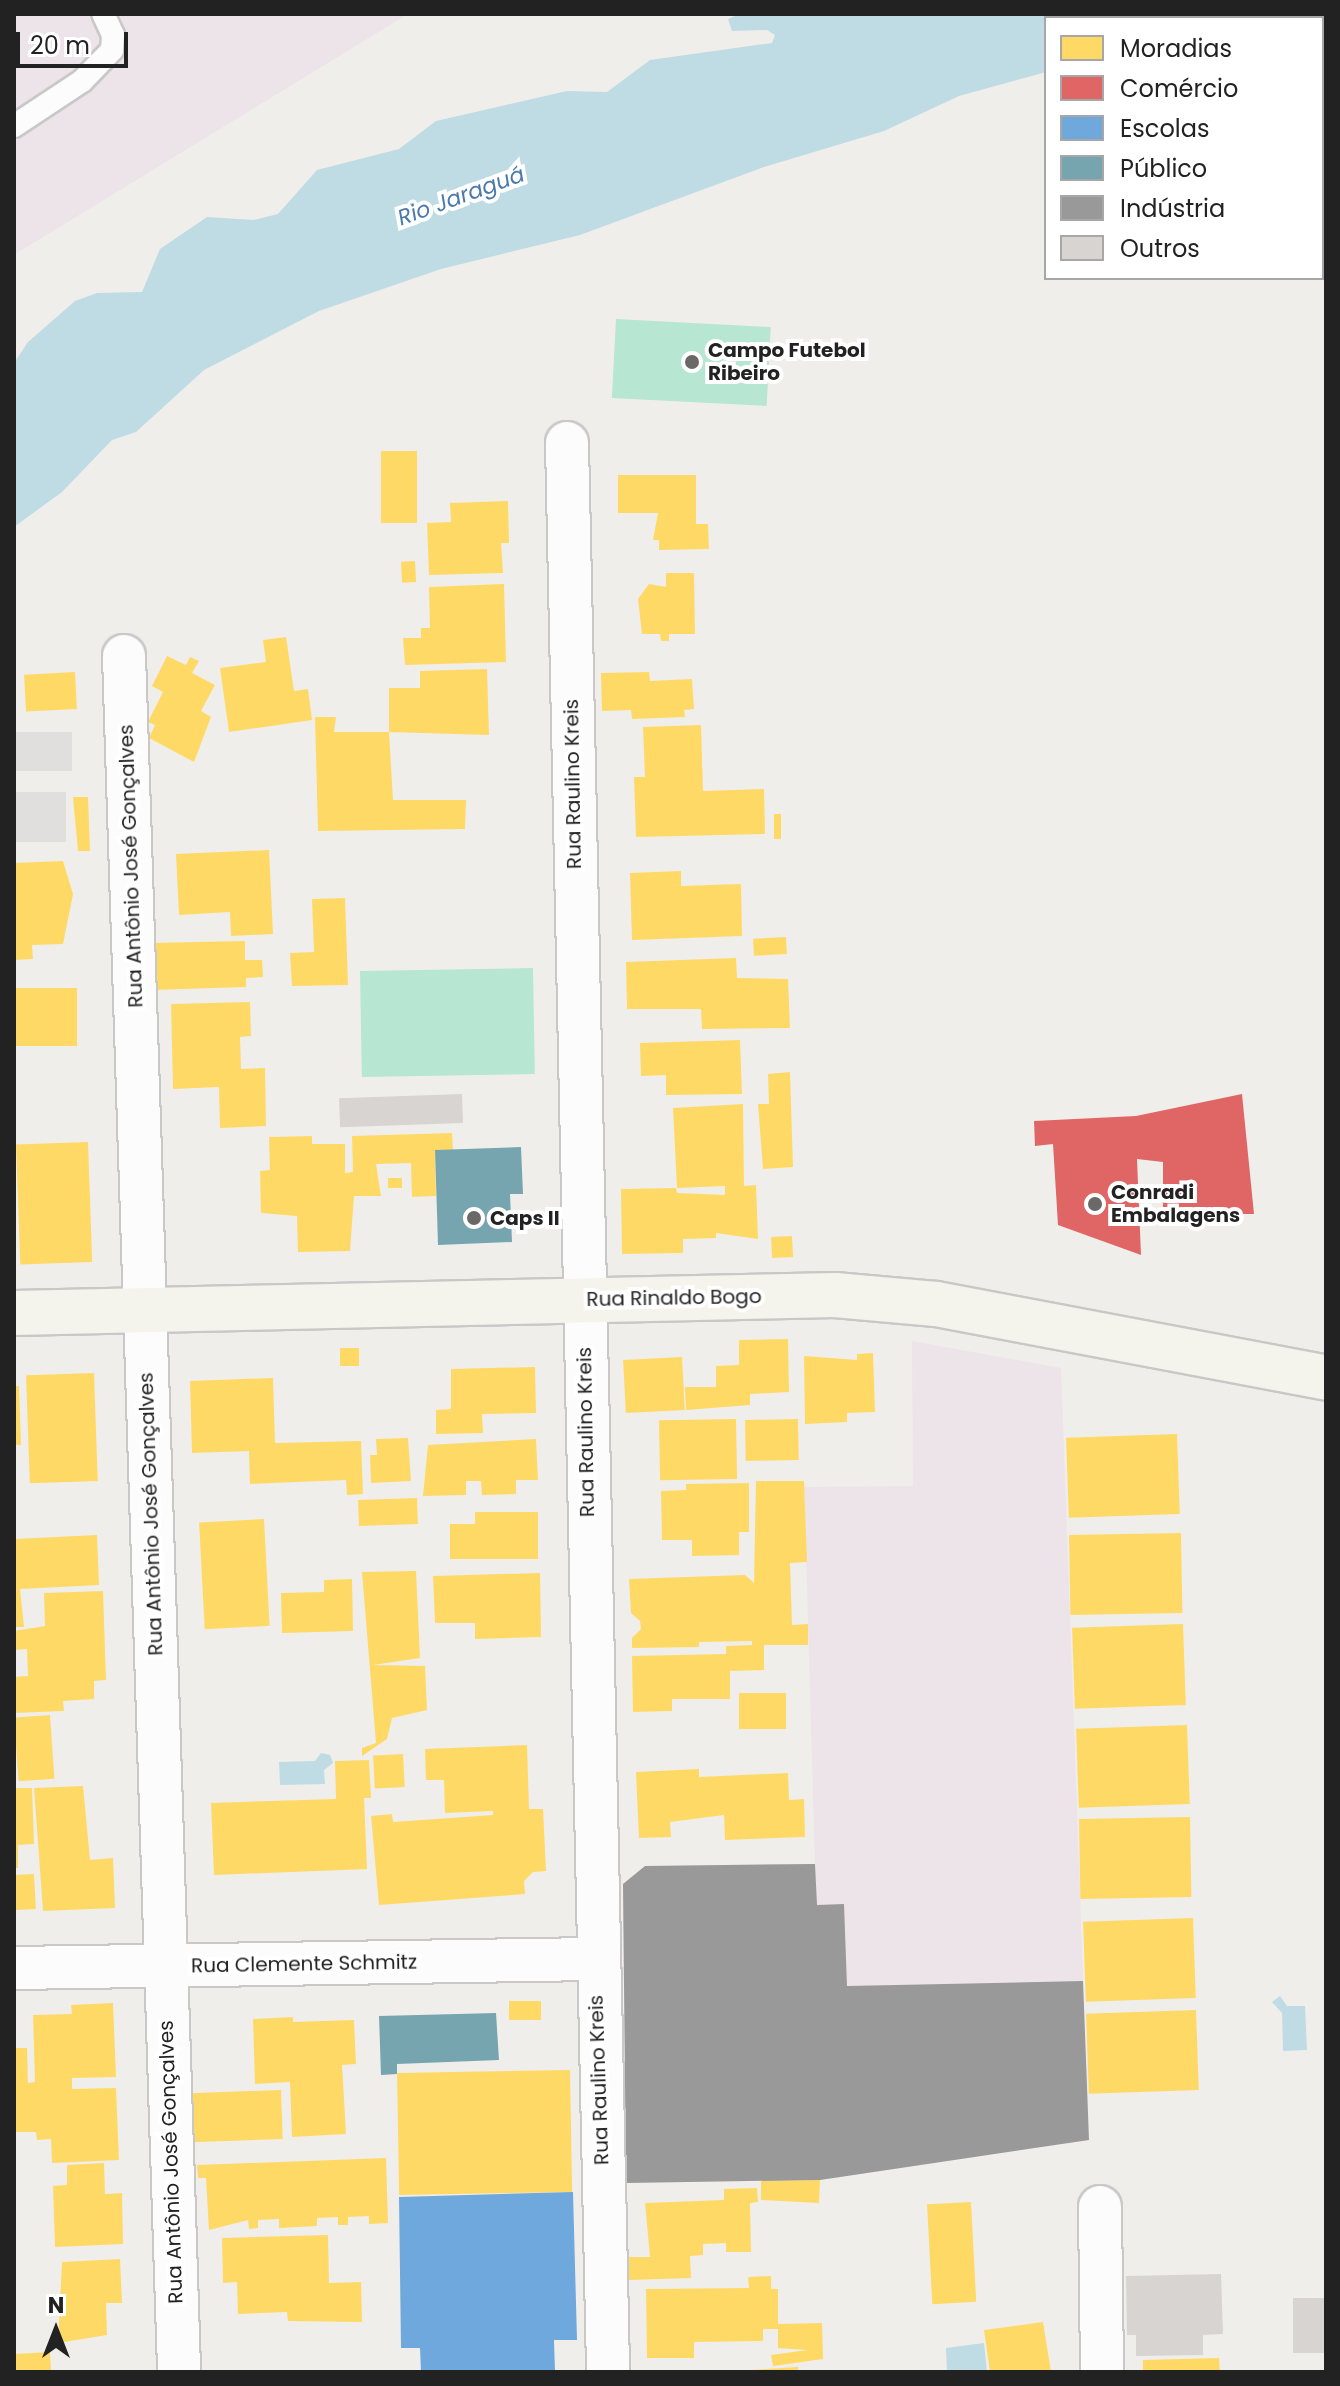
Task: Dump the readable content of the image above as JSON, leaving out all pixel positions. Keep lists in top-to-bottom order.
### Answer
{
  "streets": {
    "main road": ["Rua Rinaldo Bogo"],
    "street": ["Rua Raulino Kreis", "Rua Antônio José Gonçalves", "Rua Clemente Schmitz"]
  },
  "crossings": [
    ["Rua Raulino Kreis", "Rua Rinaldo Bogo"],
    ["Rua Raulino Kreis", "Rua Clemente Schmitz"],
    ["Rua Antônio José Gonçalves", "Rua Rinaldo Bogo"],
    ["Rua Antônio José Gonçalves", "Rua Clemente Schmitz"]
  ],
  "water": ["Rio Jaraguá"],
  "places": ["Campo Futebol Ribeiro", "Conradi Embalagens", "Caps II"],
  "legend": [
    "Moradias",
    "Comércio",
    "Escolas",
    "Público",
    "Indústria",
    "Outros"
  ],
  "scale_bar": "20 m",
  "north": "top"
}
